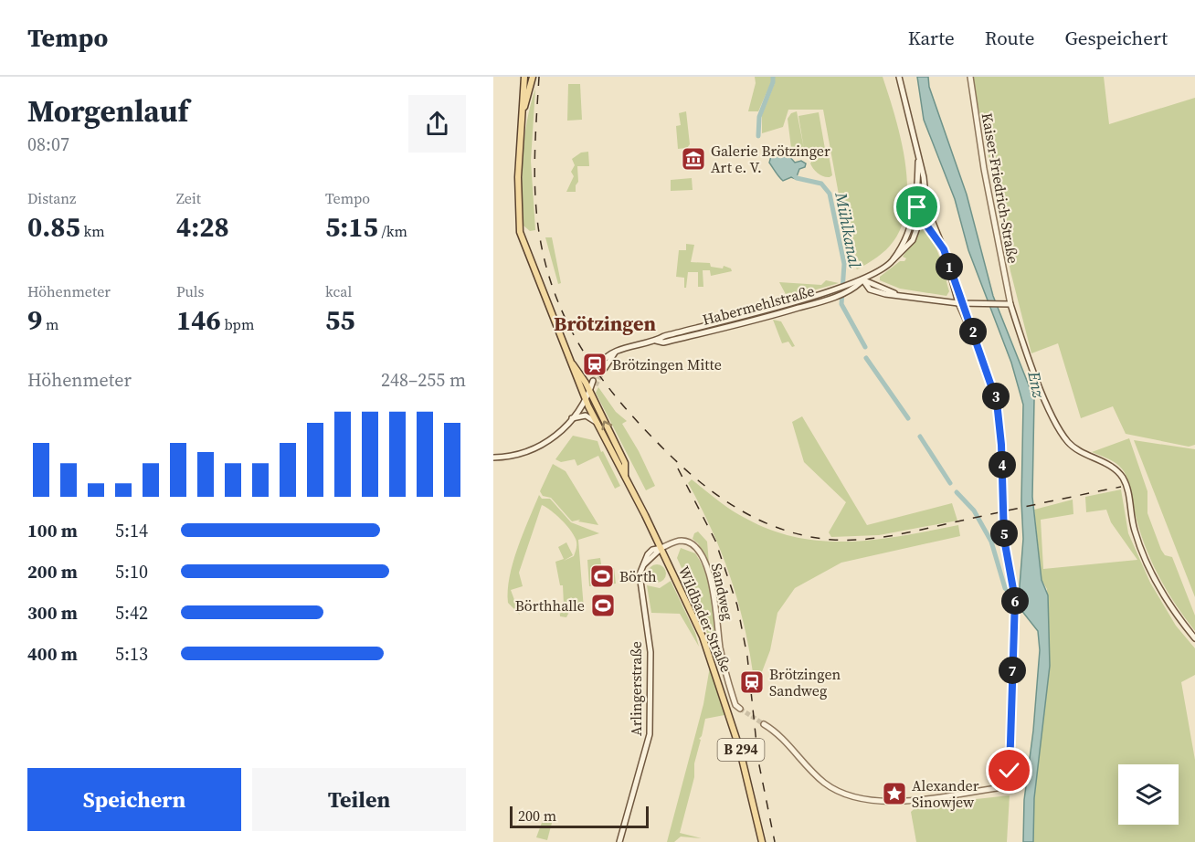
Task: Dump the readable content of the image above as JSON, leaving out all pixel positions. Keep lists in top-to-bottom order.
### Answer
{
  "streets": {
    "main road": [
      "Kaiser-Friedrich-Straße",
      "Habermehlstraße",
      "Sandweg",
      "Wildbader Straße",
      "Arlingerstraße",
      "B 294"
    ]
  },
  "crossings": [
    ["Sandweg", "Wildbader Straße"],
    ["Sandweg", "Arlingerstraße"],
    ["Wildbader Straße", "Arlingerstraße"],
    ["Wildbader Straße", "B 294"]
  ],
  "districts": ["Brötzingen"],
  "water": ["Mühlkanal", "Enz"],
  "places": {
    "museum": ["Galerie Brötzinger Art e. V."],
    "station": ["Brötzingen Mitte", "Brötzingen Sandweg"],
    "sports": ["Börth", "Börthhalle"],
    "place": ["Alexander Sinowjew"]
  },
  "scale_bar": "200 m",
  "page": {
    "header": "Tempo",
    "nav": ["Karte", "Route", "Gespeichert"],
    "heading": ["Morgenlauf", "08:07"],
    "stats": [
      ["Distanz", "0.85 km"],
      ["Zeit", "4:28"],
      ["Tempo", "5:15 /km"],
      ["Höhenmeter", "9 m"],
      ["Puls", "146 bpm"],
      ["kcal", "55"]
    ],
    "pins": [
      "1",
      "2",
      "3",
      "4",
      "5",
      "6",
      "7"
    ],
    "chart": ["Höhenmeter", "248–255 m"],
    "list": [
      {
        "name": "100 m",
        "note": "5:14"
      },
      {
        "name": "200 m",
        "note": "5:10"
      },
      {
        "name": "300 m",
        "note": "5:42"
      },
      {
        "name": "400 m",
        "note": "5:13"
      }
    ],
    "buttons": ["Speichern", "Teilen"],
    "scale": "200 m"
  }
}
